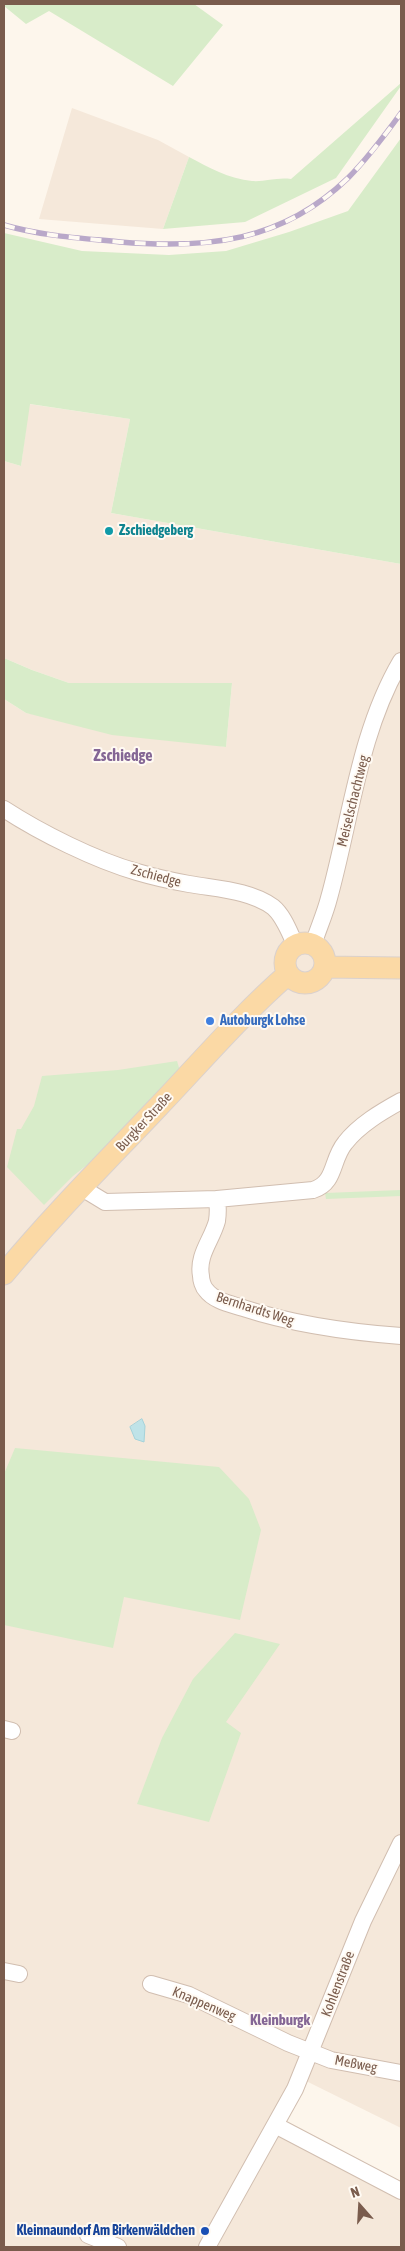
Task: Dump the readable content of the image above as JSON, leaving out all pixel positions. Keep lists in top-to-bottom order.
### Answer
{
  "streets": {
    "main road": ["Burgker Straße"],
    "street": [
      "Meiselschachtweg",
      "Zschiedge",
      "Bernhardts Weg",
      "Kohlenstraße",
      "Knappenweg",
      "Meßweg"
    ]
  },
  "crossings": [
    ["Meiselschachtweg", "Zschiedge"],
    ["Meiselschachtweg", "Burgker Straße"],
    ["Zschiedge", "Burgker Straße"],
    ["Kohlenstraße", "Knappenweg"],
    ["Kohlenstraße", "Meßweg"],
    ["Knappenweg", "Meßweg"]
  ],
  "districts": ["Zschiedge", "Kleinburgk"],
  "places": ["Zschiedgeberg", "Autoburgk Lohse", "Kleinnaundorf Am Birkenwäldchen"],
  "north": "top"
}
